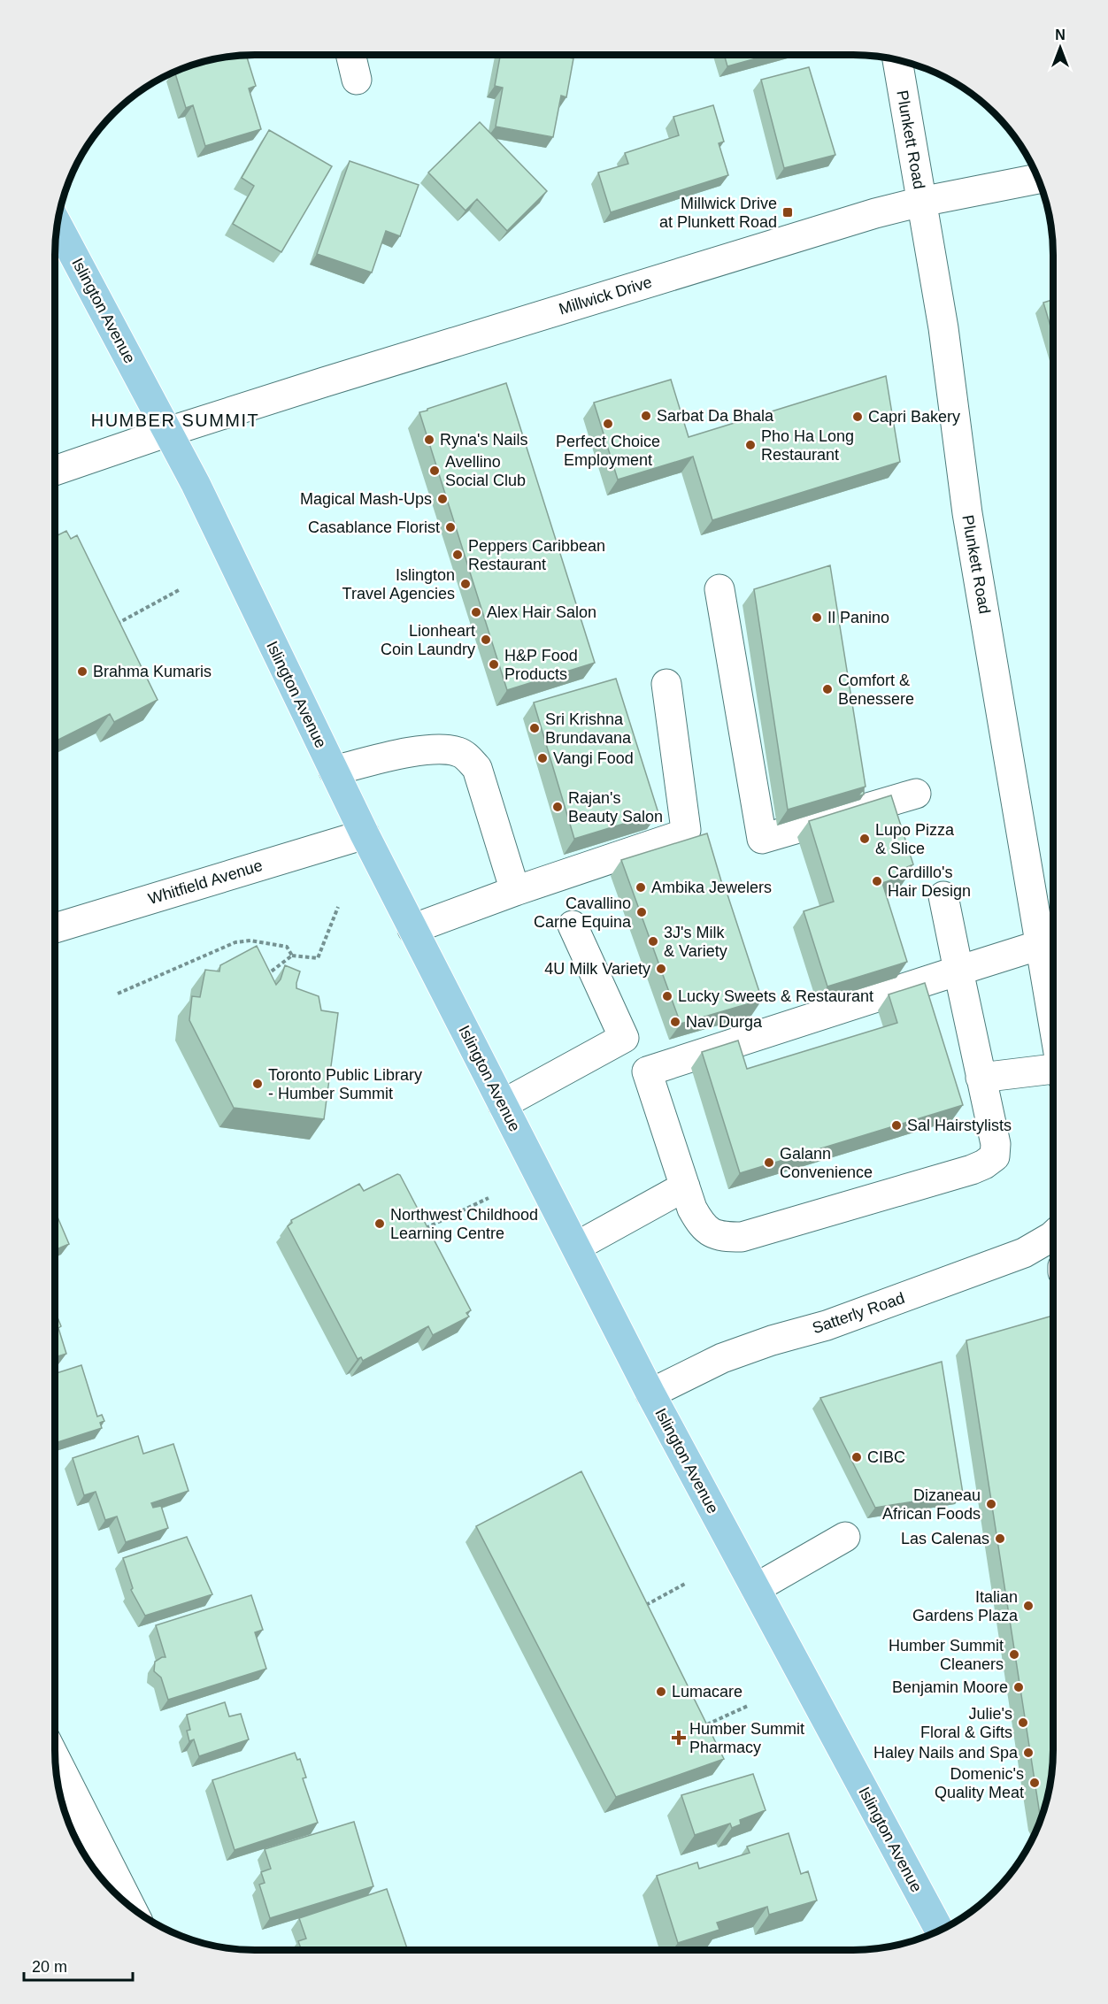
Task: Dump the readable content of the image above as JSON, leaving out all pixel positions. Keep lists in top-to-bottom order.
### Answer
{
  "streets": {
    "main road": ["Islington Avenue"],
    "street": [
      "Plunkett Road",
      "Millwick Drive",
      "Whitfield Avenue",
      "Satterly Road"
    ]
  },
  "crossings": [
    ["Plunkett Road", "Millwick Drive"],
    ["Millwick Drive", "Islington Avenue"],
    ["Islington Avenue", "Whitfield Avenue"],
    ["Islington Avenue", "Satterly Road"]
  ],
  "districts": ["HUMBER SUMMIT"],
  "places": {
    "transit": ["Millwick Drive at Plunkett Road"],
    "other": [
      "Sarbat Da Bhala",
      "Capri Bakery",
      "Perfect Choice Employment",
      "Ryna's Nails",
      "Pho Ha Long Restaurant",
      "Avellino Social Club",
      "Magical Mash-Ups",
      "Casablance Florist",
      "Peppers Caribbean Restaurant",
      "Islington Travel Agencies",
      "Alex Hair Salon",
      "Il Panino",
      "Lionheart Coin Laundry",
      "H&P Food Products",
      "Brahma Kumaris",
      "Comfort & Benessere",
      "Sri Krishna Brundavana",
      "Vangi Food",
      "Rajan's Beauty Salon",
      "Lupo Pizza & Slice",
      "Cardillo's Hair Design",
      "Ambika Jewelers",
      "Cavallino Carne Equina",
      "3J's Milk & Variety",
      "4U Milk Variety",
      "Lucky Sweets & Restaurant",
      "Nav Durga",
      "Toronto Public Library - Humber Summit",
      "Sal Hairstylists",
      "Galann Convenience",
      "Northwest Childhood Learning Centre",
      "CIBC",
      "Dizaneau African Foods",
      "Las Calenas",
      "Italian Gardens Plaza",
      "Humber Summit Cleaners",
      "Benjamin Moore",
      "Lumacare",
      "Julie's Floral & Gifts",
      "Haley Nails and Spa",
      "Domenic's Quality Meat"
    ],
    "health": ["Humber Summit Pharmacy"]
  },
  "scale_bar": "20 m",
  "north": "top"
}
